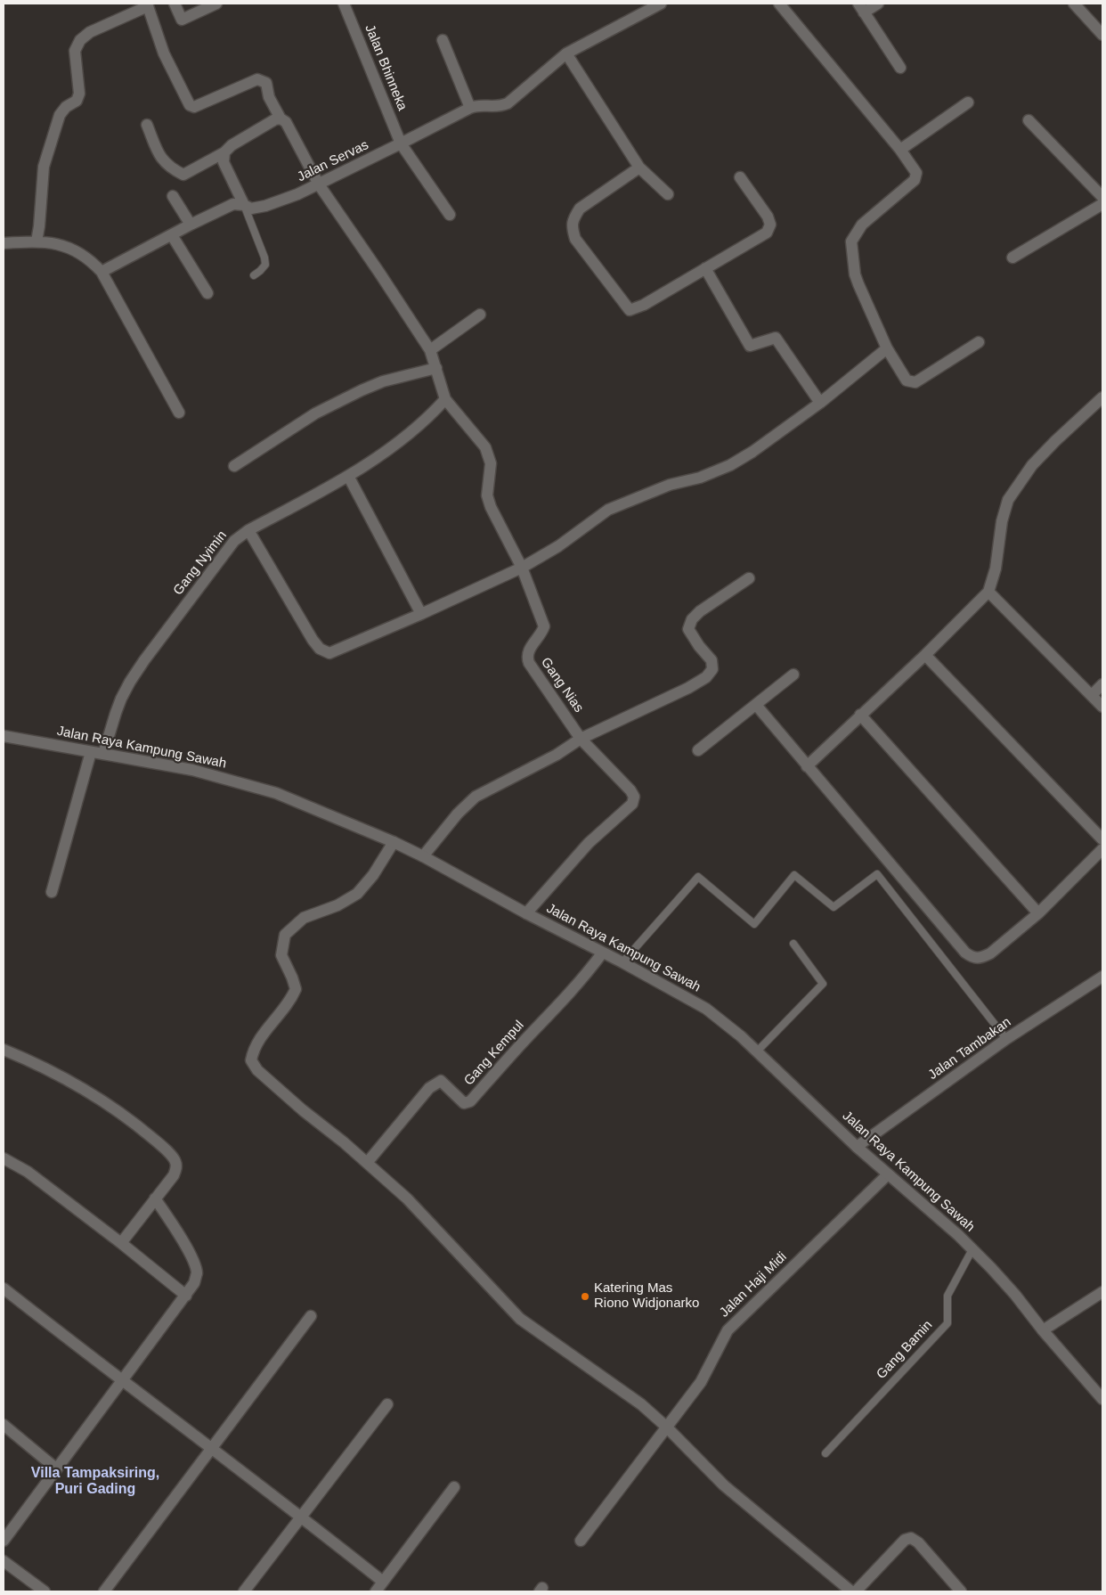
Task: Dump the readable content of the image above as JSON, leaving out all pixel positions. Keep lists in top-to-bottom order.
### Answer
{
  "streets": {
    "street": [
      "Jalan Bhinneka",
      "Jalan Servas",
      "Gang Nyimin",
      "Gang Nias",
      "Jalan Raya Kampung Sawah",
      "Jalan Tambakan",
      "Gang Kempul",
      "Jalan Haji Midi"
    ],
    "lane": ["Gang Bamin"]
  },
  "crossings": [
    ["Jalan Bhinneka", "Jalan Servas"],
    ["Gang Nyimin", "Gang Nias"],
    ["Gang Nyimin", "Jalan Raya Kampung Sawah"],
    ["Jalan Raya Kampung Sawah", "Jalan Tambakan"],
    ["Jalan Raya Kampung Sawah", "Gang Kempul"],
    ["Jalan Raya Kampung Sawah", "Jalan Haji Midi"],
    ["Jalan Raya Kampung Sawah", "Gang Bamin"]
  ],
  "districts": ["Villa Tampaksiring, Puri Gading"],
  "places": ["Katering Mas Riono Widjonarko"]
}
